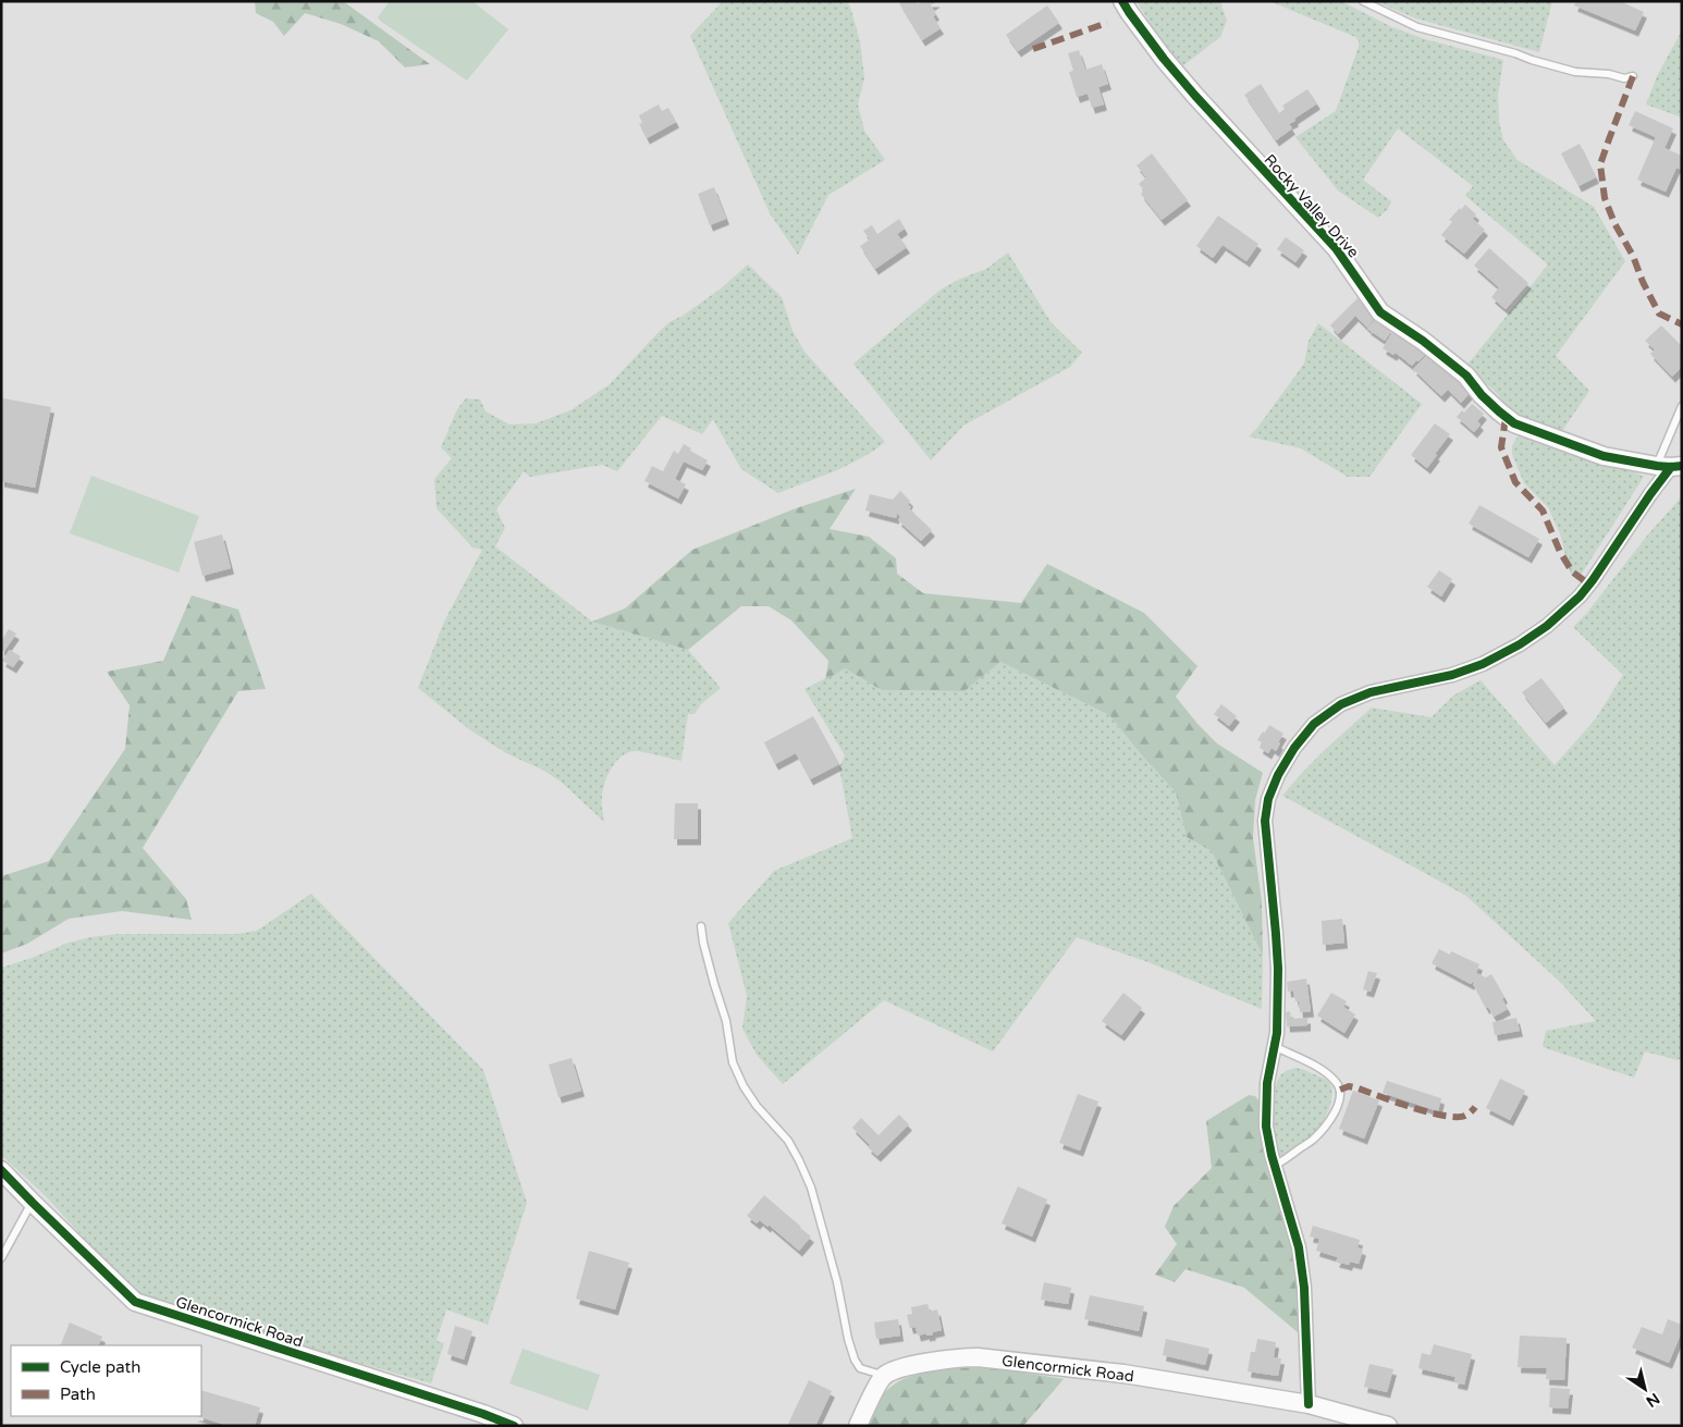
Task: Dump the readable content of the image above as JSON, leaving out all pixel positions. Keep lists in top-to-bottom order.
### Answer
{
  "streets": {
    "street": ["Rocky Valley Drive", "Glencormick Road"]
  },
  "legend": ["Cycle path", "Path"],
  "north": "bottom right"
}
